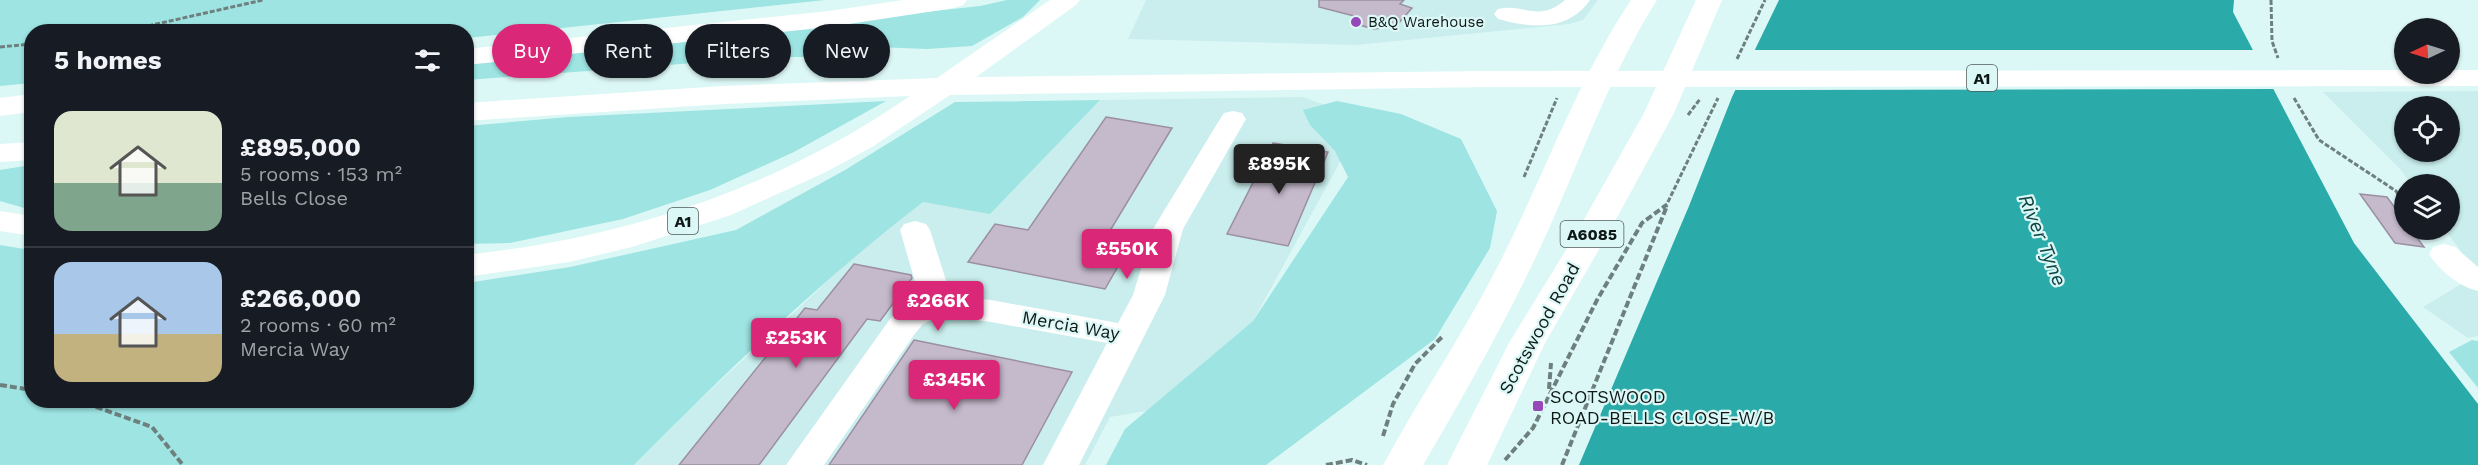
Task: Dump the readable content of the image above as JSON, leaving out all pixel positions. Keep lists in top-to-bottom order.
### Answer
{
  "streets": {
    "main road": ["A1", "A6085", "Scotswood Road"],
    "street": ["Mercia Way"]
  },
  "water": ["River Tyne"],
  "places": {
    "other": ["B&Q Warehouse"],
    "transit": ["SCOTSWOOD ROAD-BELLS CLOSE-W/B"]
  },
  "north": "left",
  "page": {
    "chip": [
      "Buy",
      "Rent",
      "Filters",
      "New"
    ],
    "heading": "5 homes",
    "list": [
      {
        "name": "£895,000",
        "note": "5 rooms · 153 m² · Bells Close"
      },
      {
        "name": "£266,000",
        "note": "2 rooms · 60 m² · Mercia Way"
      }
    ],
    "price": [
      "£895K",
      "£550K",
      "£266K",
      "£253K",
      "£345K"
    ]
  }
}
